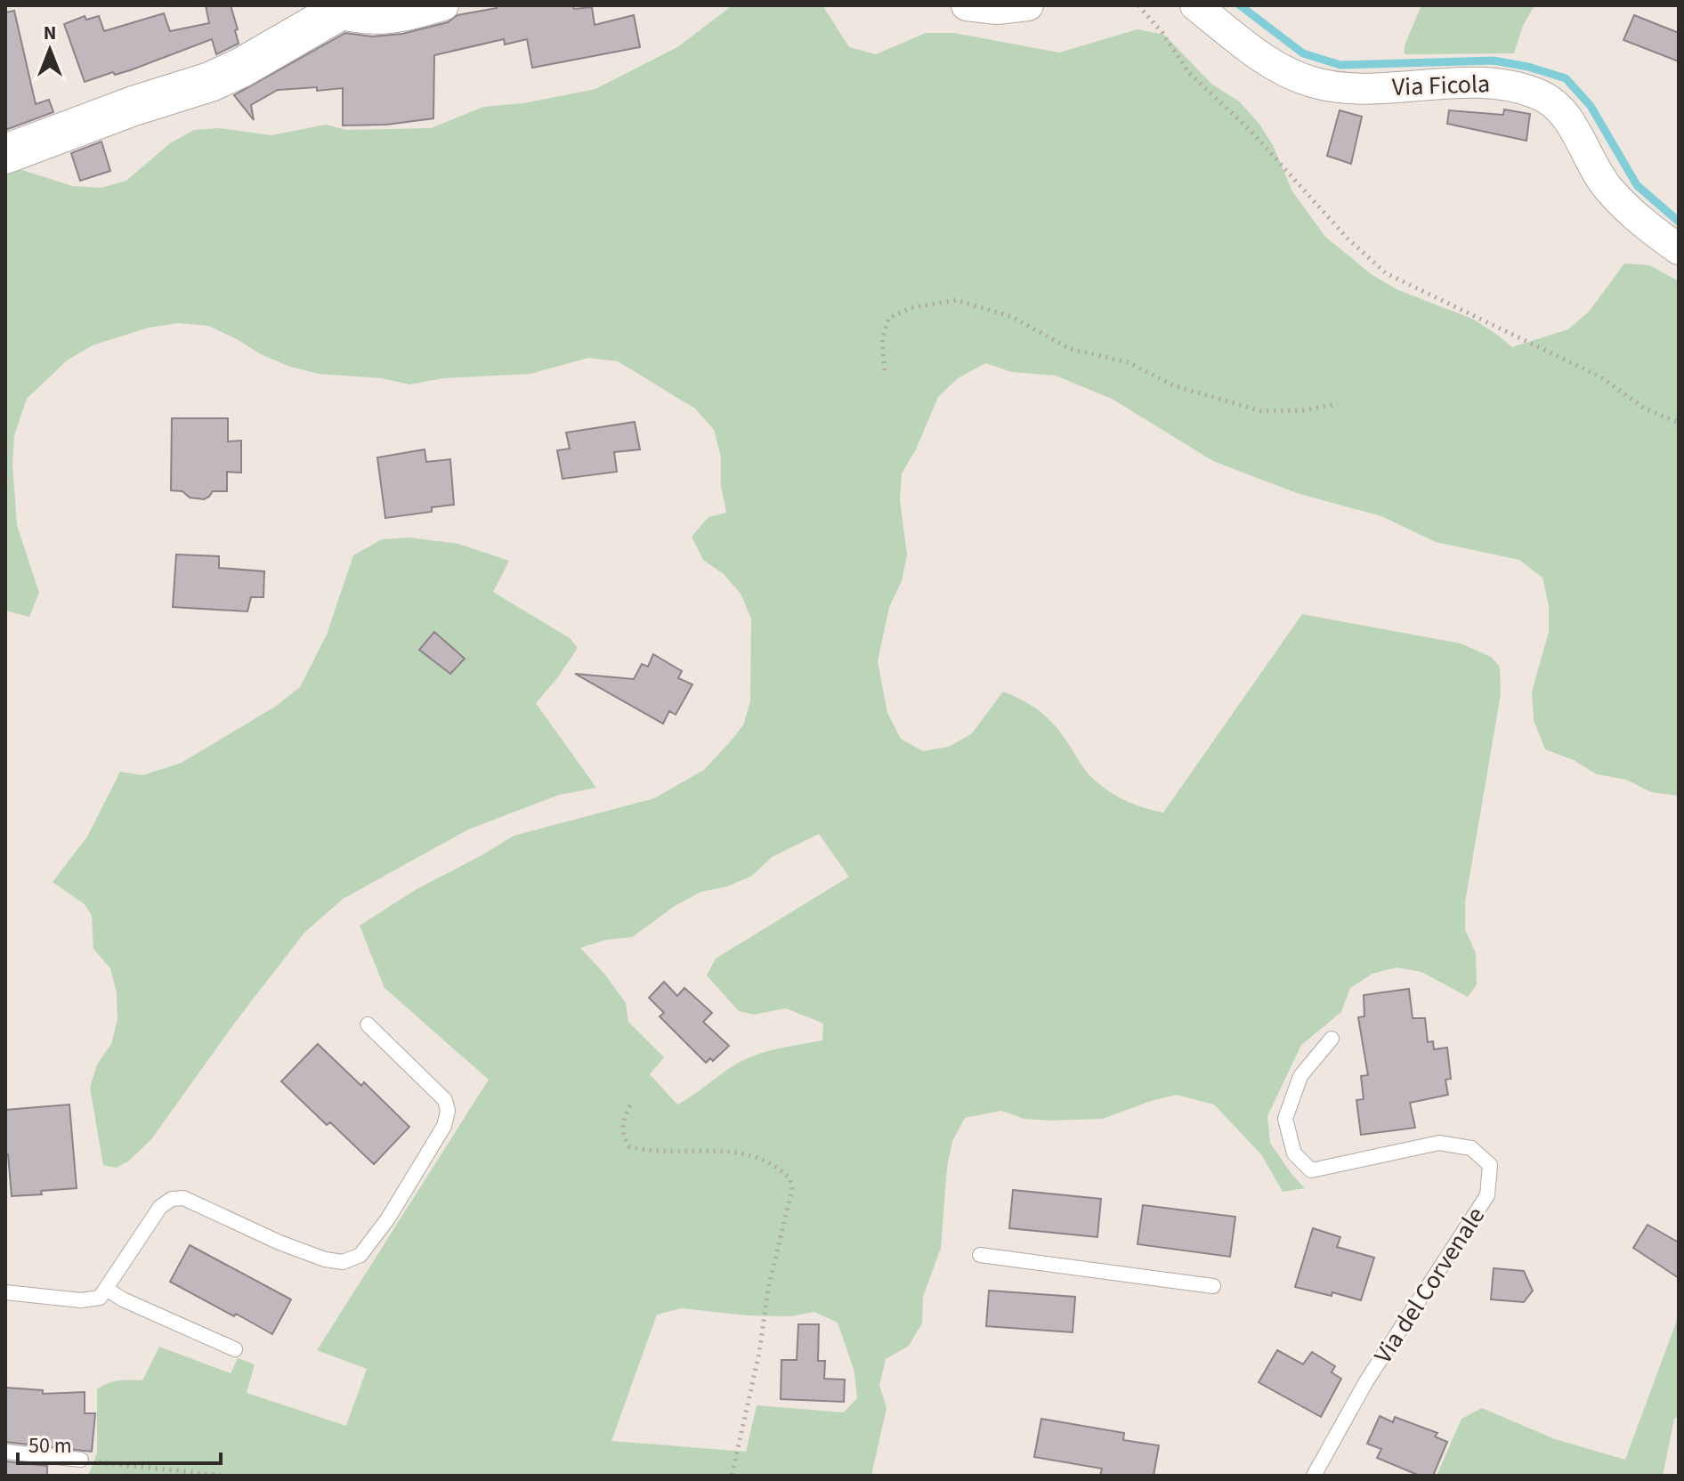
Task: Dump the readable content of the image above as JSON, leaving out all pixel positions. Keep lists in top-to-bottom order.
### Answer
{
  "streets": {
    "street": ["Via Ficola"],
    "lane": ["Via del Corvenale"]
  },
  "scale_bar": "50 m",
  "north": "top"
}
